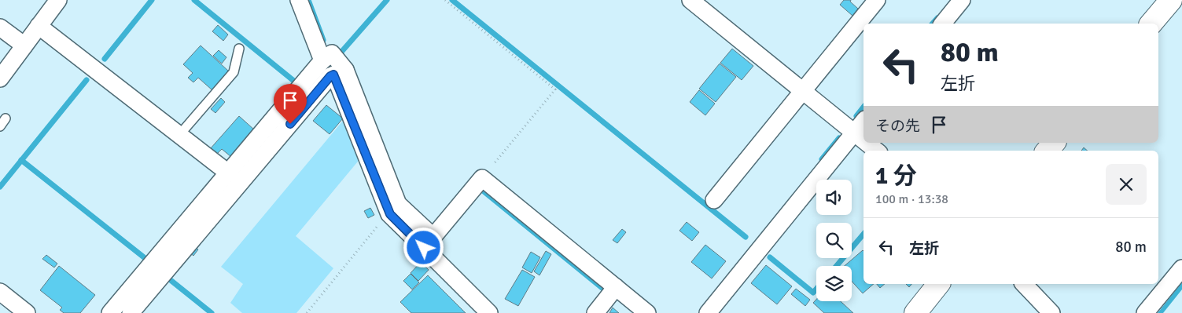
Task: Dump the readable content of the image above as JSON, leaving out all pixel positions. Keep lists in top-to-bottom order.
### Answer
{
  "page": {
    "turn": ["80 m", "左折"],
    "then": "その先",
    "heading": ["1 分", "100 m · 13:38"],
    "list": [
      {
        "name": "左折",
        "value": "80 m"
      }
    ]
  }
}
